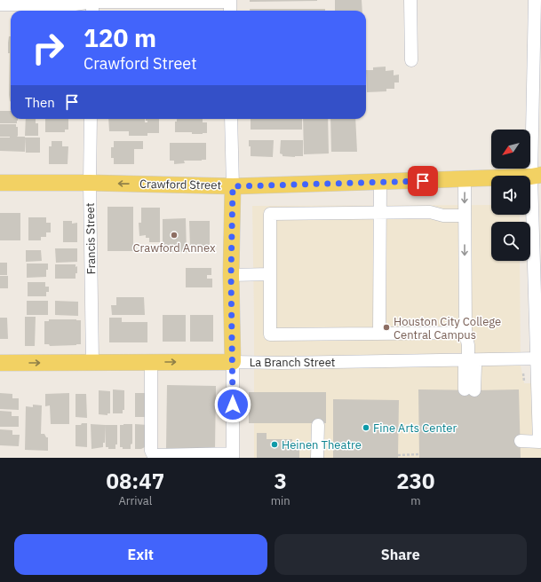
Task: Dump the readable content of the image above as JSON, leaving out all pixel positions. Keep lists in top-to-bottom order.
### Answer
{
  "streets": {
    "main road": ["Crawford Street", "La Branch Street"],
    "street": ["Francis Street"]
  },
  "crossings": [
    ["Crawford Street", "Francis Street"],
    ["Francis Street", "La Branch Street"]
  ],
  "places": [
    "Crawford Annex",
    "Houston City College Central Campus",
    "Fine Arts Center",
    "Heinen Theatre"
  ],
  "north": "bottom left",
  "page": {
    "turn": ["120 m", "Crawford Street"],
    "then": "Then",
    "eta": [
      "08:47",
      "Arrival",
      "3",
      "min",
      "230",
      "m"
    ],
    "buttons": ["Exit", "Share"]
  }
}
